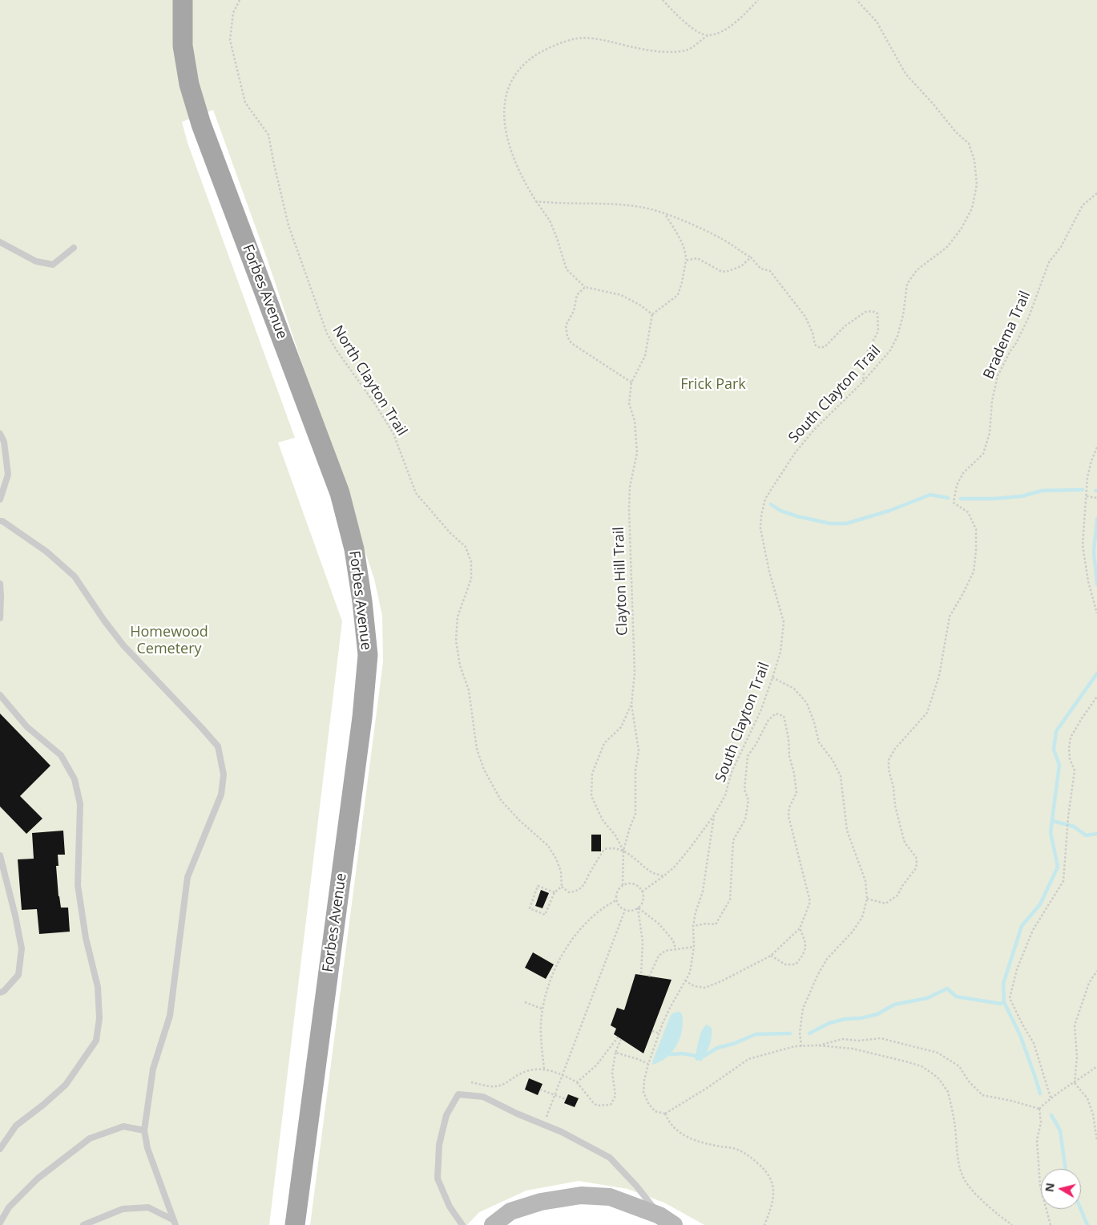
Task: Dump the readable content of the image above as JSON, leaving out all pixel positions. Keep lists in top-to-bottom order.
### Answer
{
  "streets": {
    "main road": ["Forbes Avenue"],
    "path": [
      "Bradema Trail",
      "North Clayton Trail",
      "South Clayton Trail",
      "Clayton Hill Trail"
    ]
  },
  "crossings": [
    ["South Clayton Trail", "Clayton Hill Trail"]
  ],
  "parks": ["Frick Park", "Homewood Cemetery"],
  "north": "left"
}
